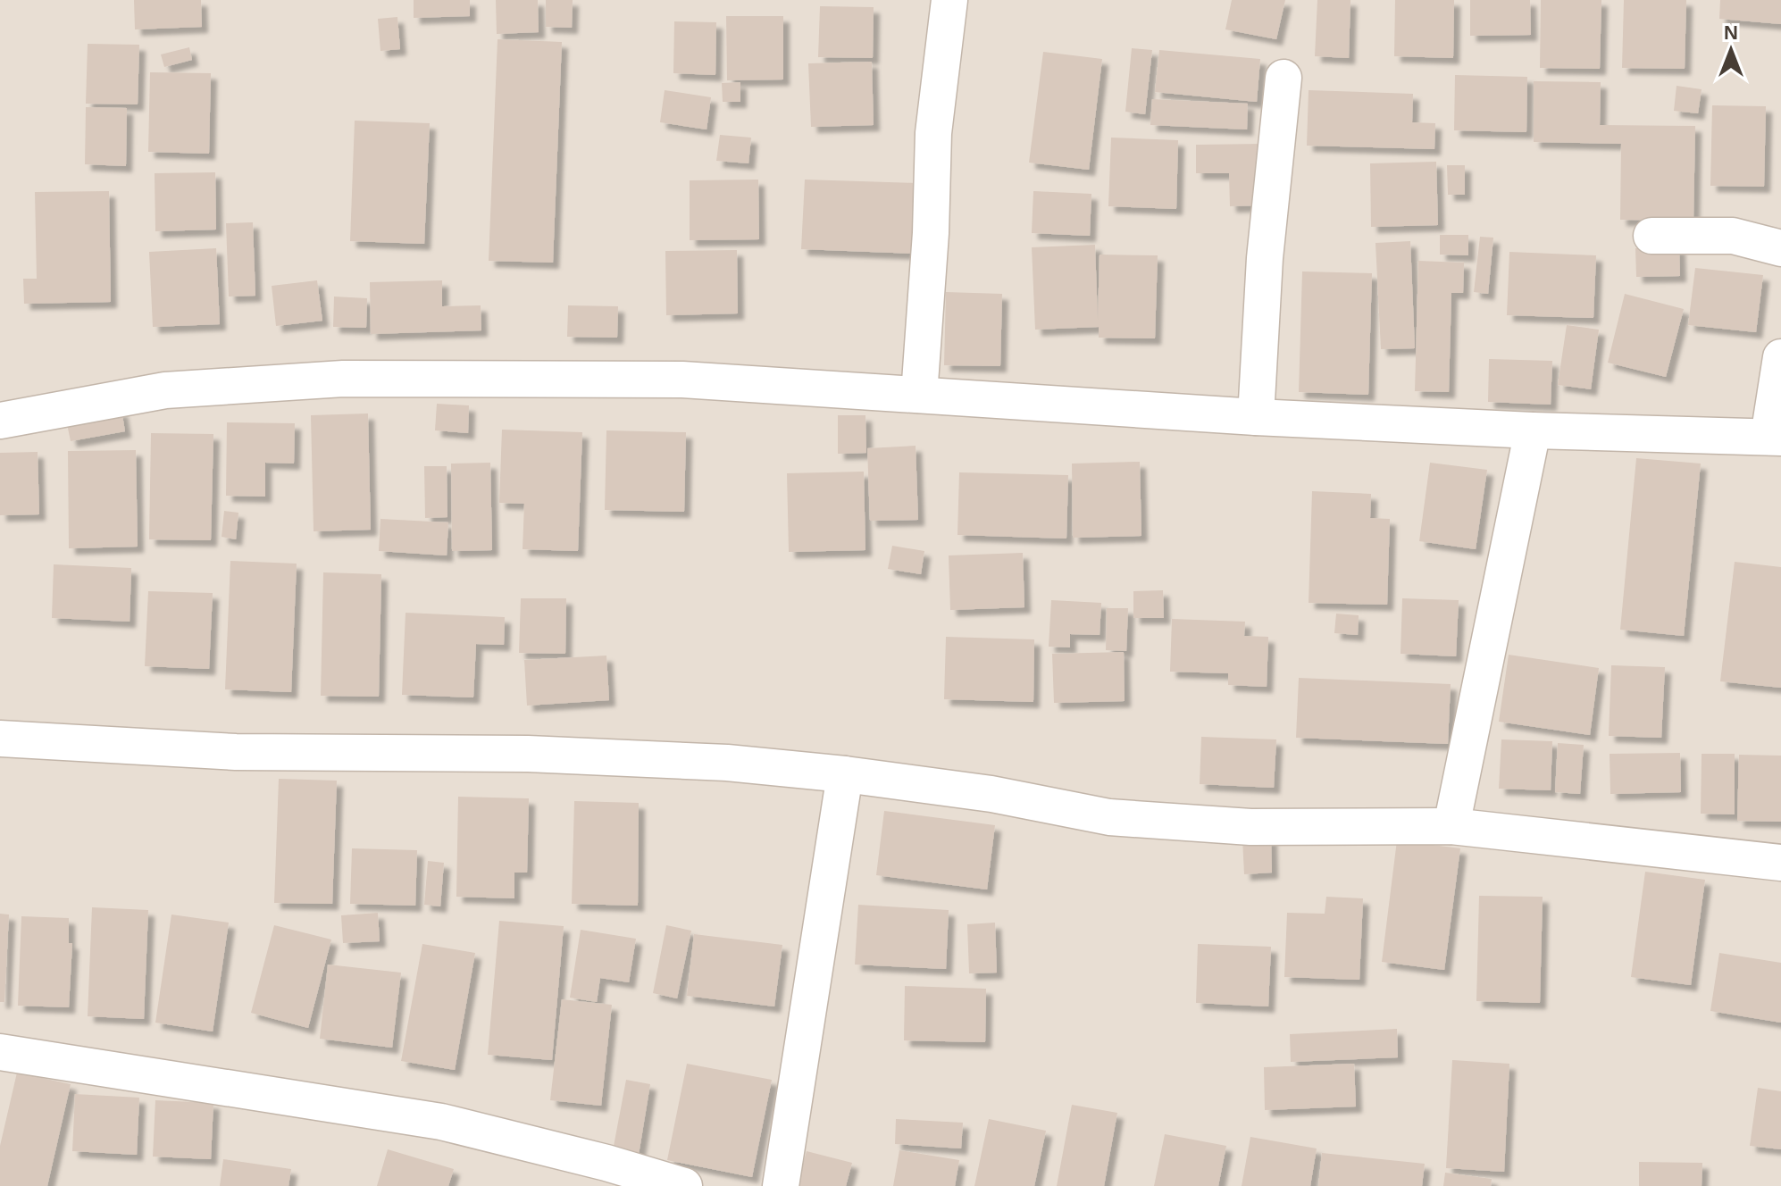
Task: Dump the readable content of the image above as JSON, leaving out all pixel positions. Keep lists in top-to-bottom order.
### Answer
{
  "north": "top"
}
